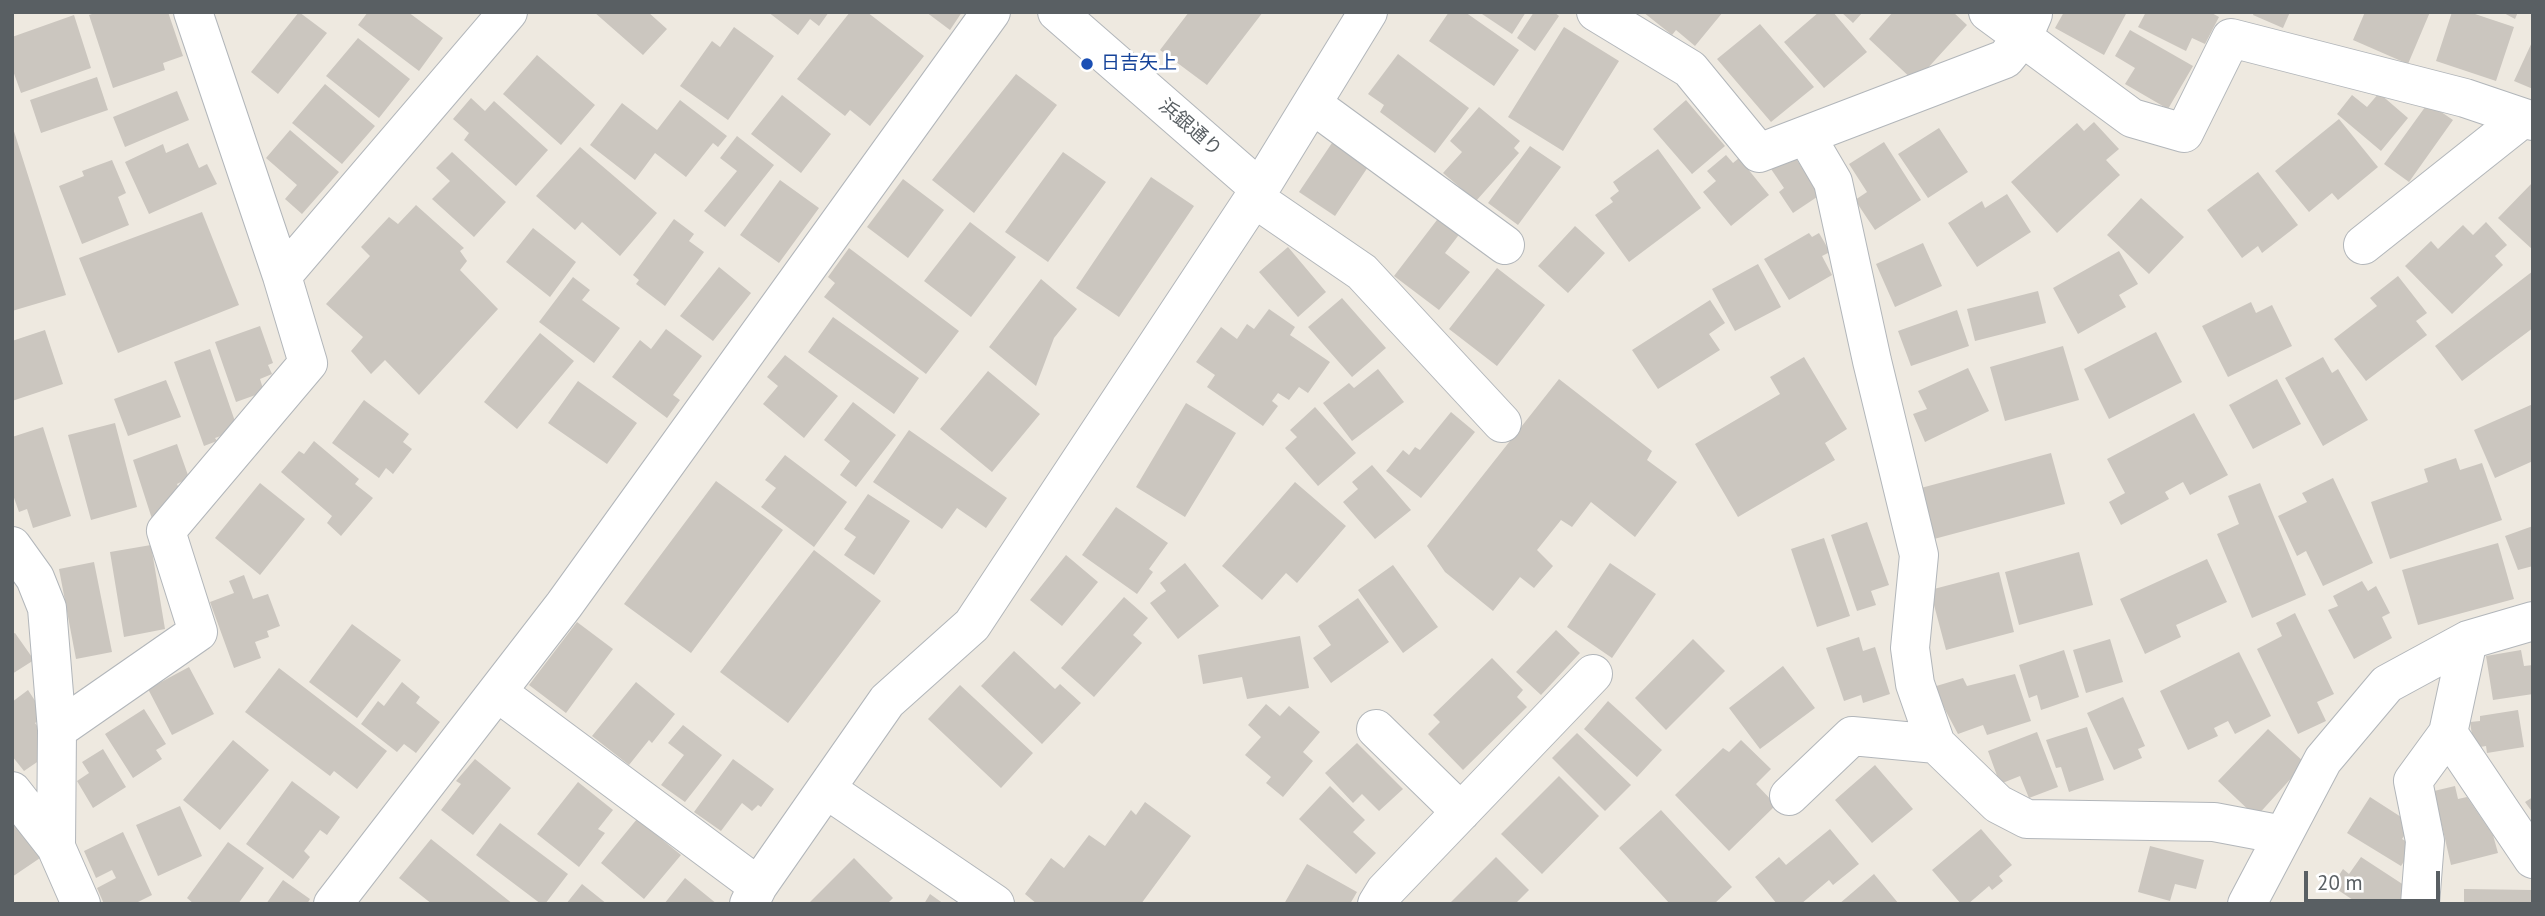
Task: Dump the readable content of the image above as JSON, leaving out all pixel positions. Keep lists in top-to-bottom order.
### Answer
{
  "streets": {
    "street": ["浜銀通り"]
  },
  "places": ["日吉矢上"],
  "scale_bar": "20 m"
}
